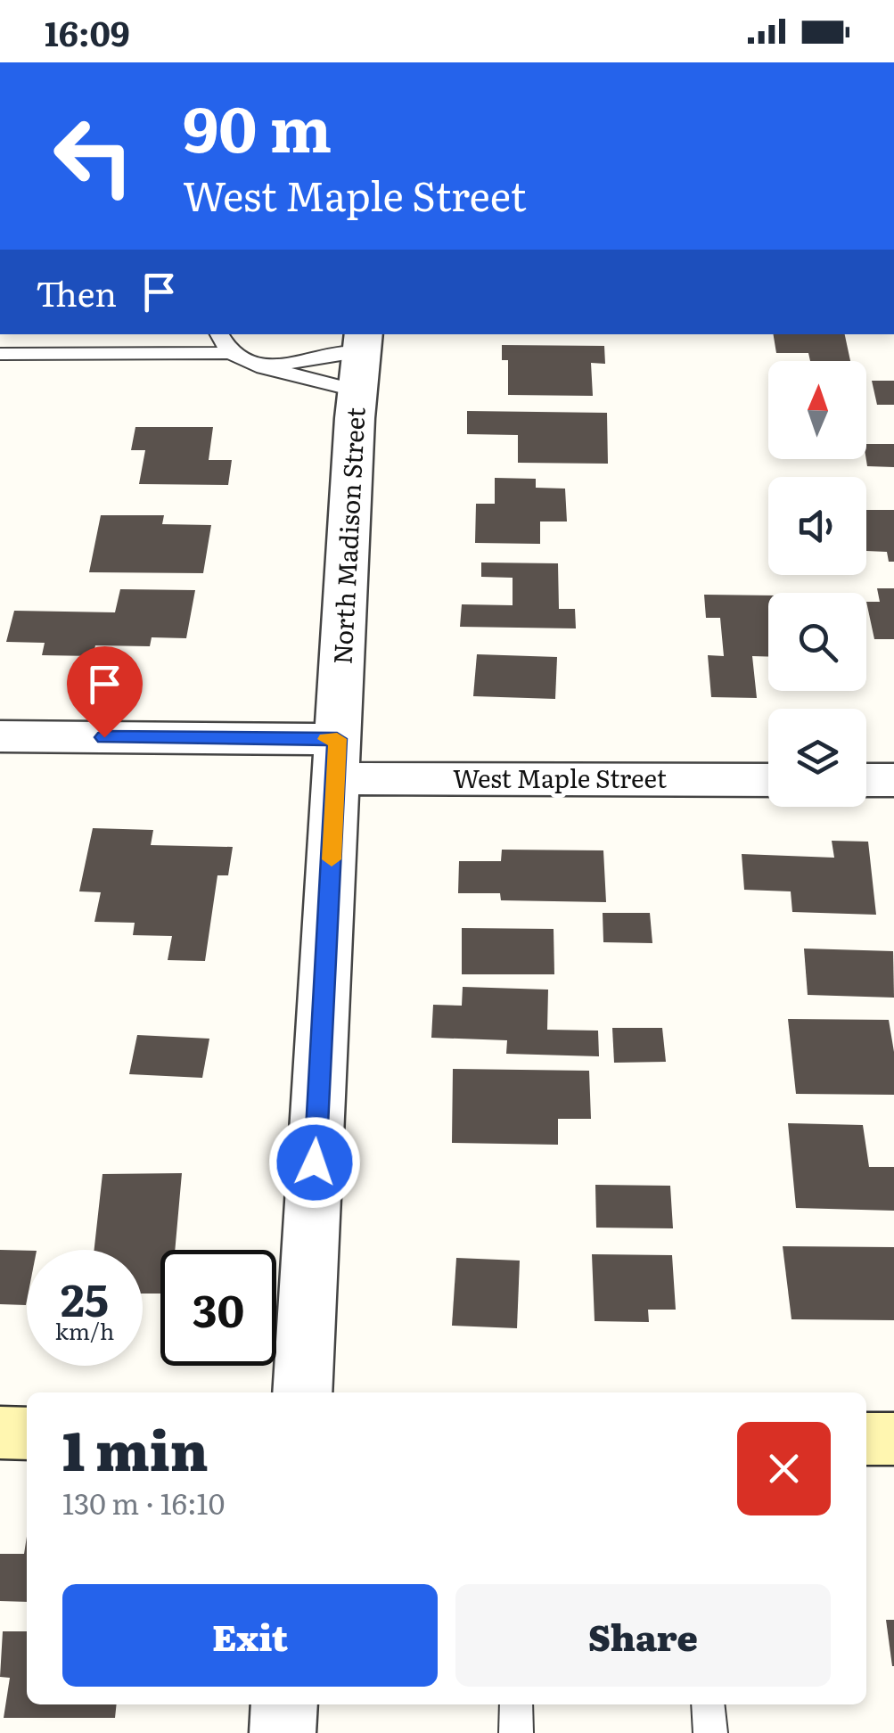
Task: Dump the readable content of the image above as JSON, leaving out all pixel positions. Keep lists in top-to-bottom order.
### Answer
{
  "streets": {
    "street": ["North Madison Street", "West Maple Street"]
  },
  "crossings": [
    ["North Madison Street", "West Maple Street"]
  ],
  "north": "top",
  "page": {
    "status": "16:09",
    "turn": ["90 m", "West Maple Street"],
    "then": "Then",
    "speed": "25 km/h",
    "limit": "30",
    "heading": ["1 min", "130 m · 16:10"],
    "buttons": ["Exit", "Share"]
  }
}
